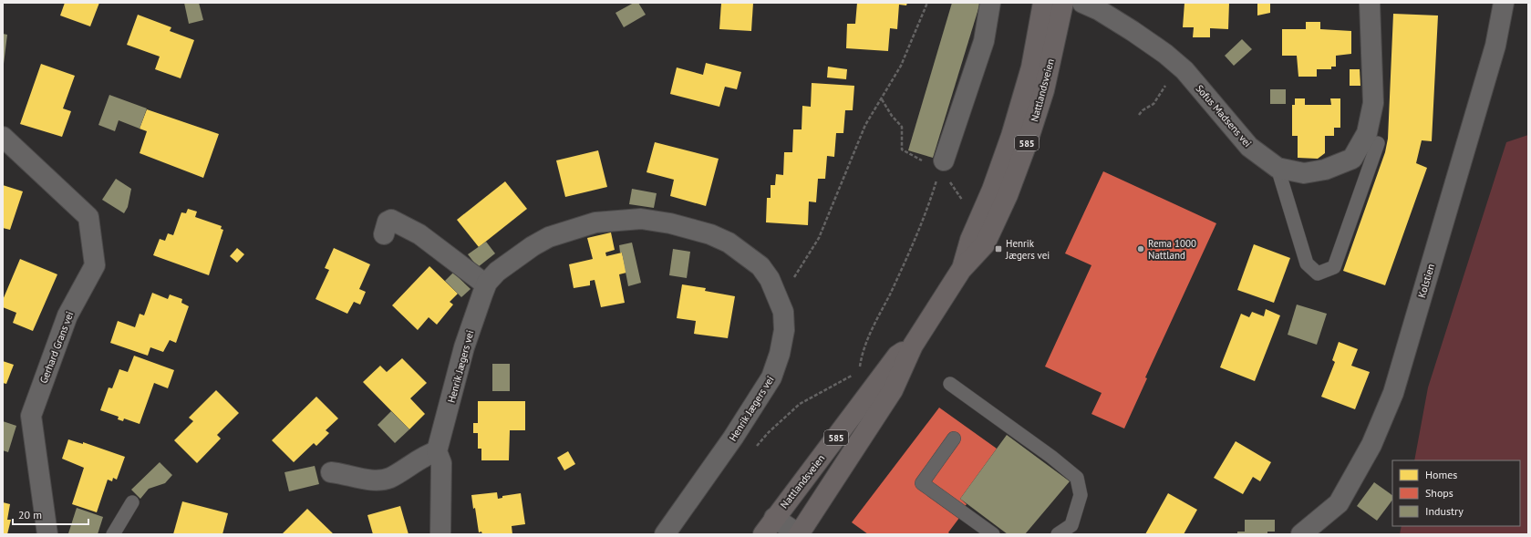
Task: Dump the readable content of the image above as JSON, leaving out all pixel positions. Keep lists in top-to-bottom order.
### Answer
{
  "streets": {
    "main road": ["Nattlandsveien", "585"],
    "street": [
      "Sofus Madsens vei",
      "Kolstien",
      "Gerhard Grans vei",
      "Henrik Jægers vei"
    ]
  },
  "places": {
    "transit": ["Henrik Jægers vei"],
    "other": ["Rema 1000 Nattland"]
  },
  "legend": ["Homes", "Shops", "Industry"],
  "scale_bar": "20 m"
}
